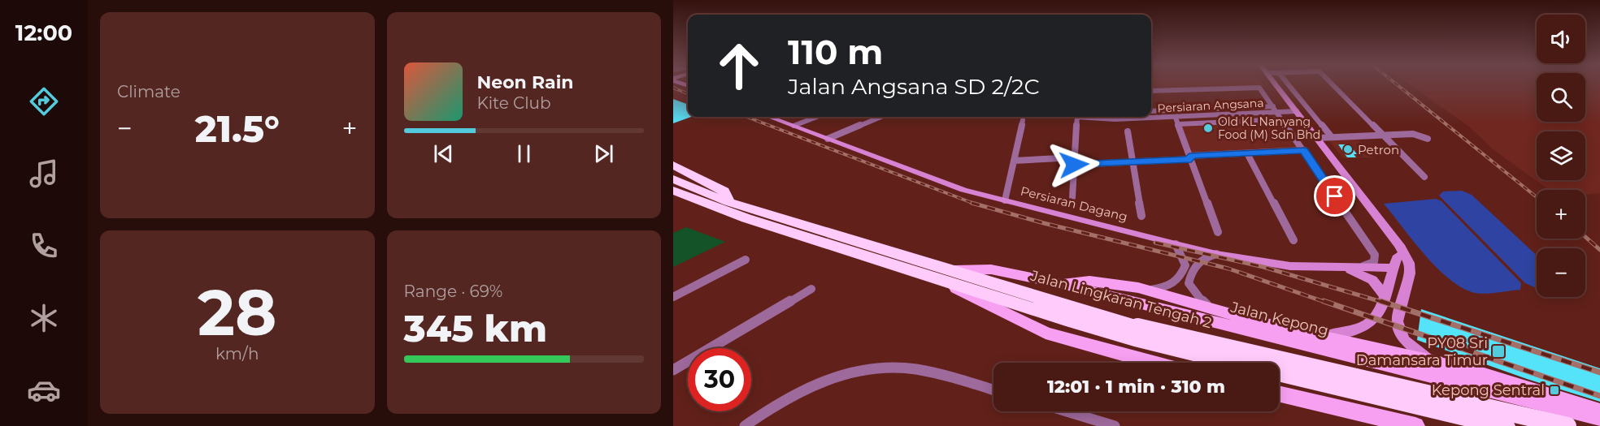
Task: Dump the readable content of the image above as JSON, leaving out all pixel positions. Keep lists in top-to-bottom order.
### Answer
{
  "streets": {
    "highway": ["Jalan Lingkaran Tengah 2"],
    "main road": ["Persiaran Dagang", "Jalan Kepong"],
    "street": ["Persiaran Angsana"]
  },
  "crossings": [
    ["Jalan Lingkaran Tengah 2", "Jalan Kepong"]
  ],
  "places": {
    "other": ["Old KL Nanyang Food (M) Sdn Bhd", "Petron"],
    "transit": ["PY08 Sri Damansara Timur", "Kepong Sentral"]
  },
  "page": {
    "tabs": "12:00",
    "tile": [
      "Climate",
      ["28", "km/h"],
      ["Range · 69%", "345 km"]
    ],
    "map_buttons": ["+", "−"],
    "turn": ["110 m", "Jalan Angsana SD 2/2C"],
    "song": ["Neon Rain", "Kite Club"],
    "heat": ["−", "21.5°", "+"],
    "limit": "30",
    "trip": "12:01 · 1 min · 310 m"
  }
}
